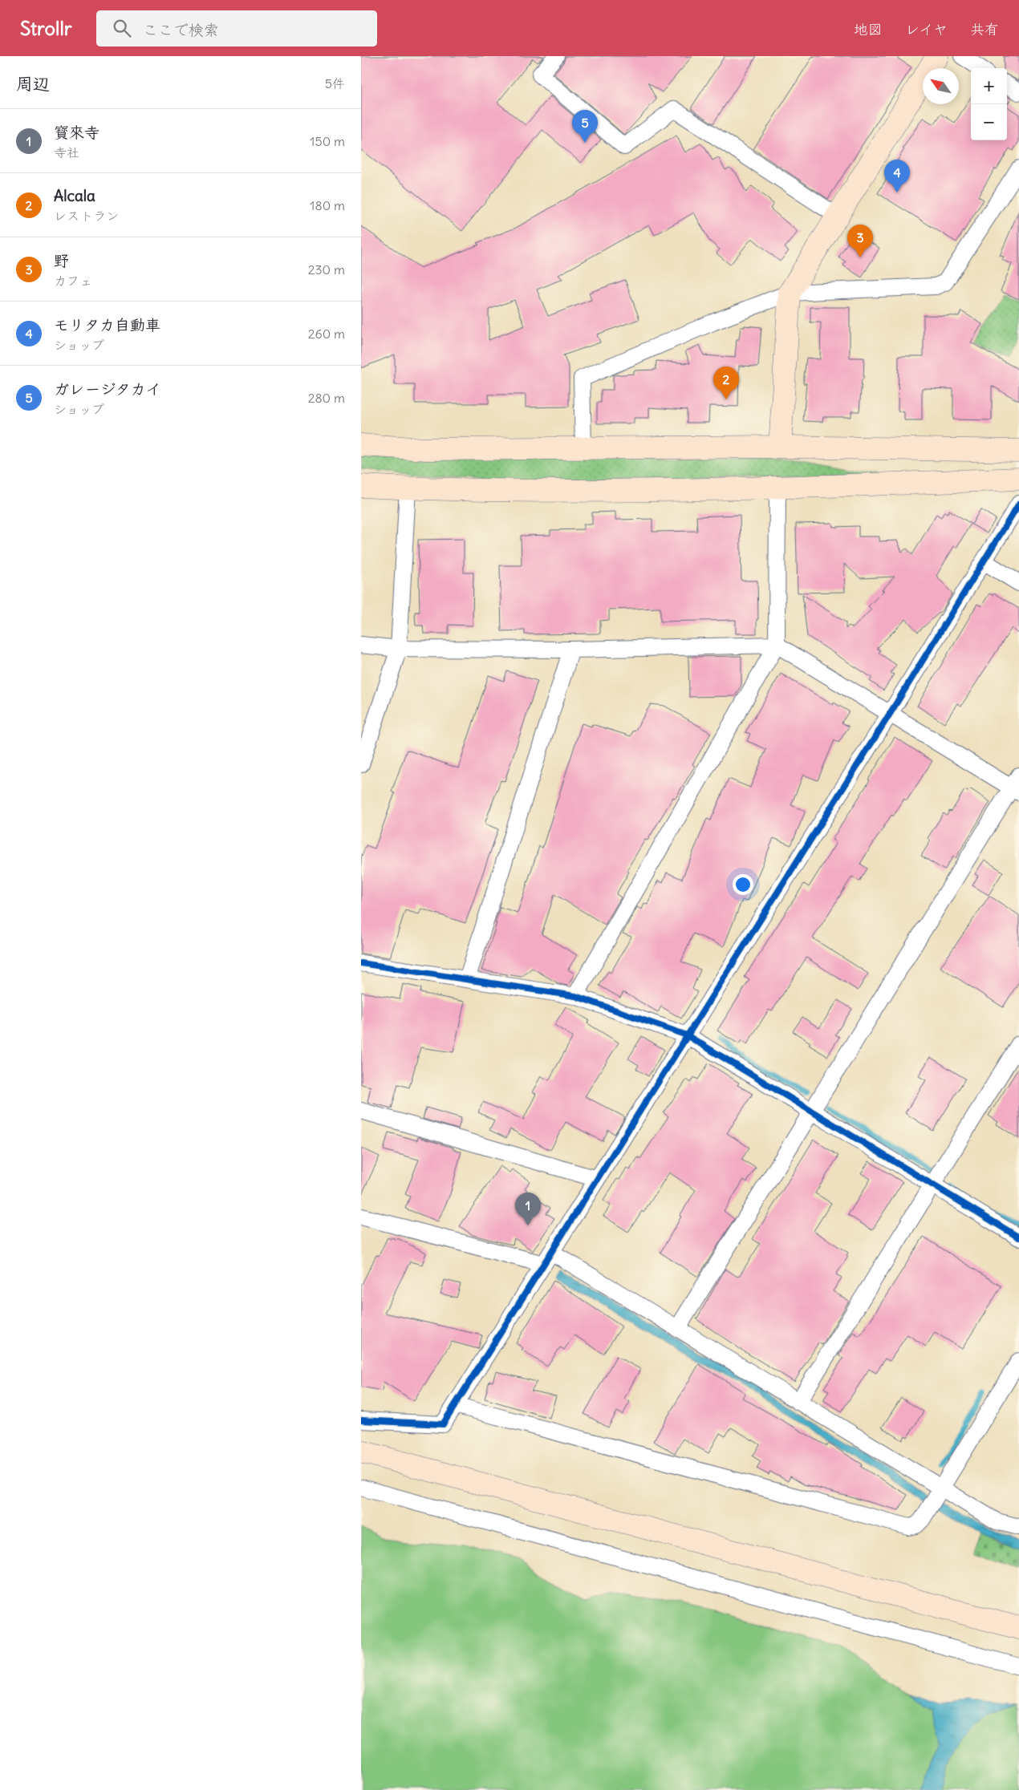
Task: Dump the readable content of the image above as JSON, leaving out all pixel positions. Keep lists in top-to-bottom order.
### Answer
{
  "north": "top left",
  "page": {
    "header": "Strollr",
    "search": "ここで検索",
    "nav": ["地図", "レイヤ", "共有"],
    "heading": ["周辺", "5件"],
    "map_buttons": ["+", "−"],
    "list": [
      {
        "mark": "1",
        "name": "寳來寺",
        "note": "寺社",
        "value": "150 m"
      },
      {
        "mark": "2",
        "name": "Alcala",
        "note": "レストラン",
        "value": "180 m"
      },
      {
        "mark": "3",
        "name": "野",
        "note": "カフェ",
        "value": "230 m"
      },
      {
        "mark": "4",
        "name": "モリタカ自動車",
        "note": "ショップ",
        "value": "260 m"
      },
      {
        "mark": "5",
        "name": "ガレージタカイ",
        "note": "ショップ",
        "value": "280 m"
      }
    ],
    "pins": [
      "5",
      "4",
      "3",
      "2",
      "1"
    ]
  }
}
